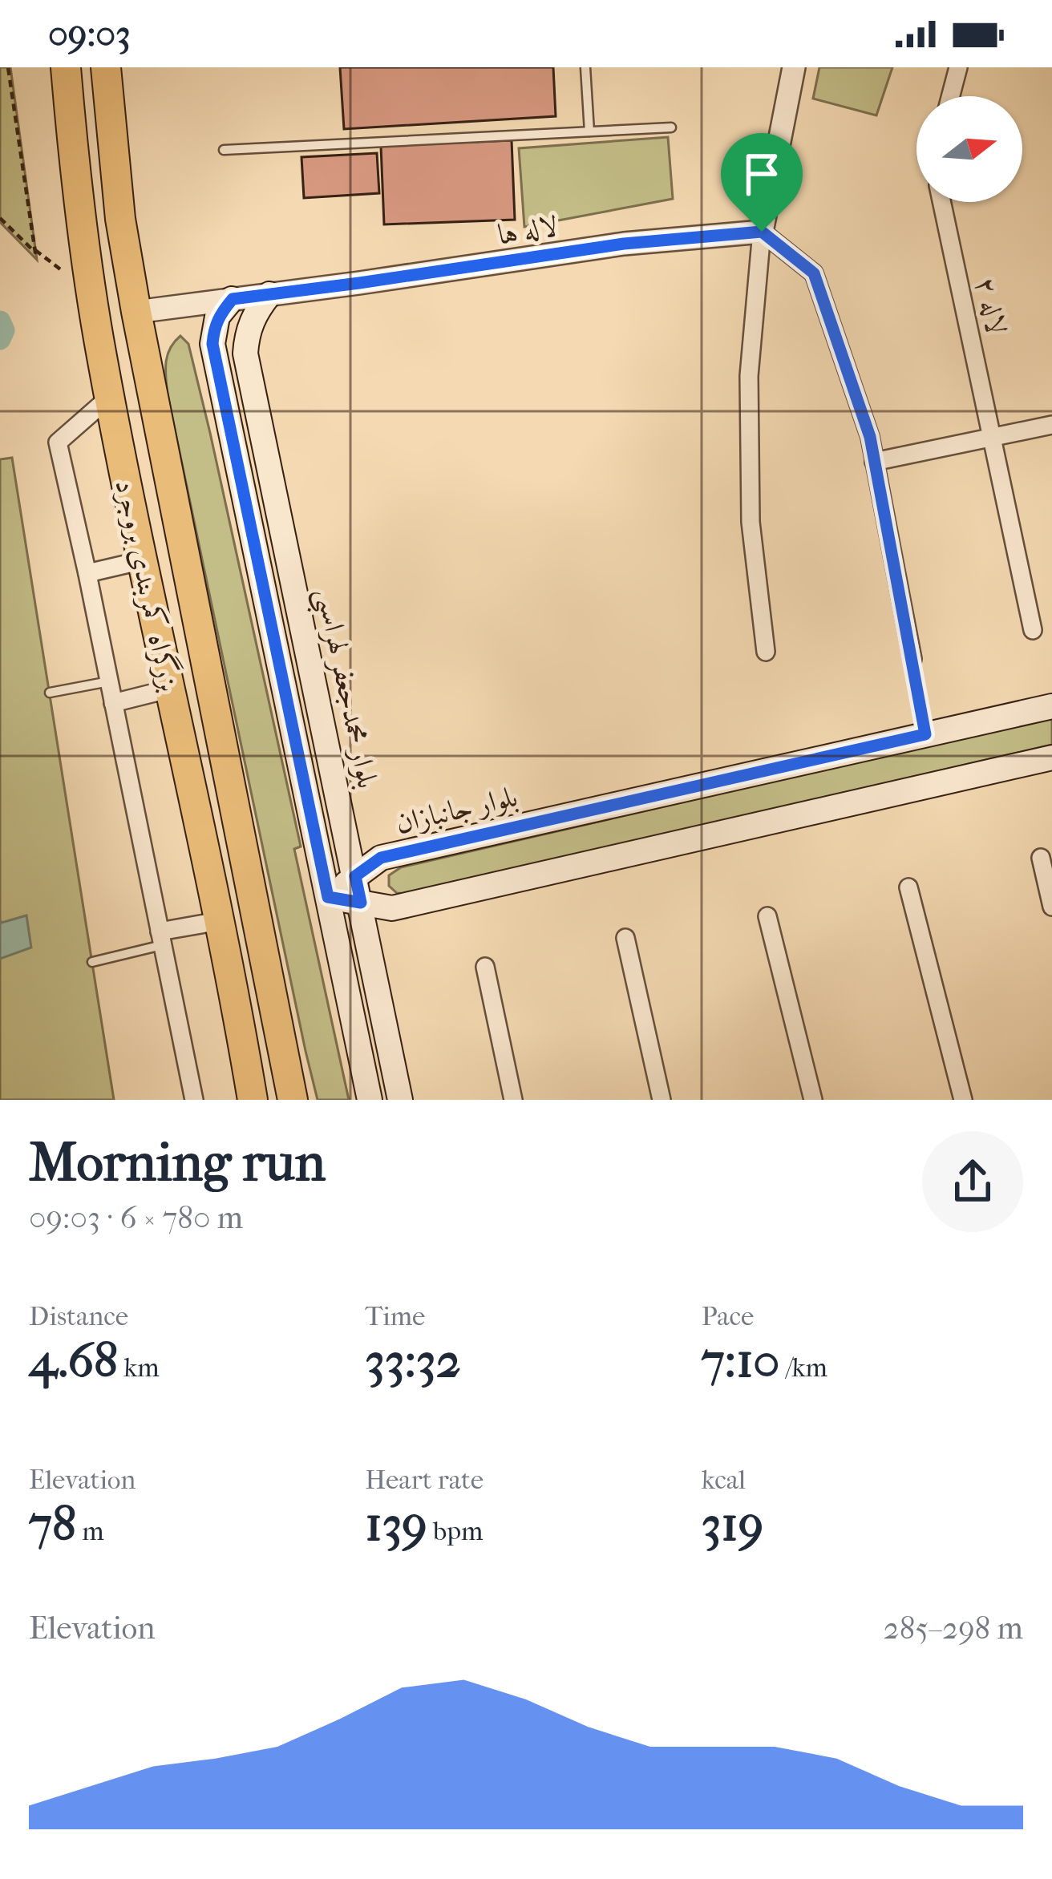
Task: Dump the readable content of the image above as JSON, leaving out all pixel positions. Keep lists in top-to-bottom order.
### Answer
{
  "streets": {
    "highway": ["بزرگراه کمربندی بروجرد"],
    "main road": ["بلوار محمدجعفر لهراسبی", "بلوار جانبازان"],
    "street": ["لاله ها", "لاله ۲"]
  },
  "crossings": [
    ["لاله ها", "بزرگراه کمربندی بروجرد"],
    ["لاله ها", "بلوار محمدجعفر لهراسبی"],
    ["بلوار محمدجعفر لهراسبی", "بلوار جانبازان"]
  ],
  "north": "right",
  "page": {
    "status": "09:03",
    "heading": ["Morning run", "09:03 · 6 × 780 m"],
    "stats": [
      ["Distance", "4.68 km"],
      ["Time", "33:32"],
      ["Pace", "7:10 /km"],
      ["Elevation", "78 m"],
      ["Heart rate", "139 bpm"],
      ["kcal", "319"]
    ],
    "chart": ["Elevation", "285–298 m"]
  }
}
